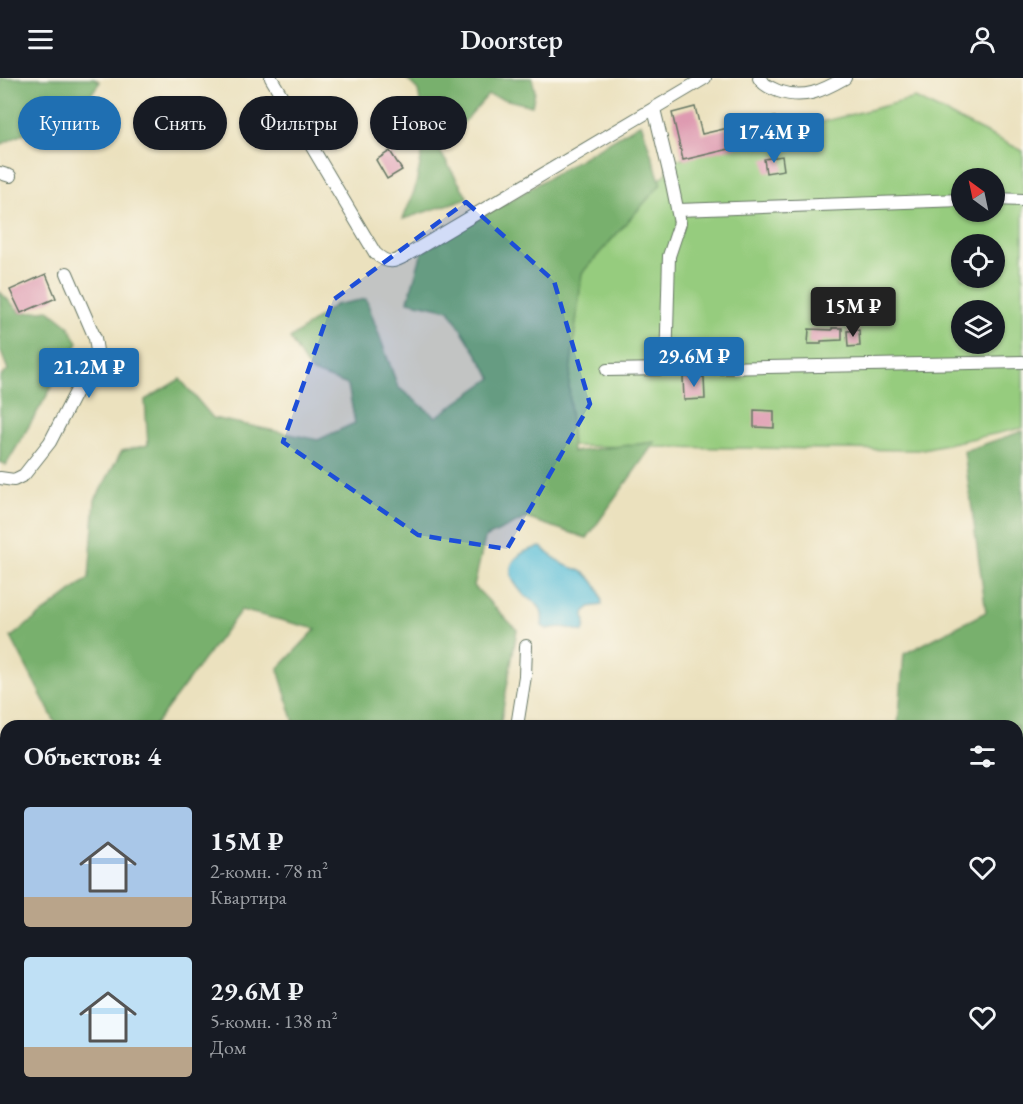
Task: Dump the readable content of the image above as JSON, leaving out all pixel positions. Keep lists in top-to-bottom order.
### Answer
{
  "north": "top left",
  "page": {
    "header": "Doorstep",
    "chip": [
      "Купить",
      "Снять",
      "Фильтры",
      "Новое"
    ],
    "price": [
      "17.4M ₽",
      "15M ₽",
      "29.6M ₽",
      "21.2M ₽"
    ],
    "heading": "Объектов: 4",
    "list": [
      {
        "name": "15M ₽",
        "note": "2-комн. · 78 m² · Квартира"
      },
      {
        "name": "29.6M ₽",
        "note": "5-комн. · 138 m² · Дом"
      }
    ]
  }
}
